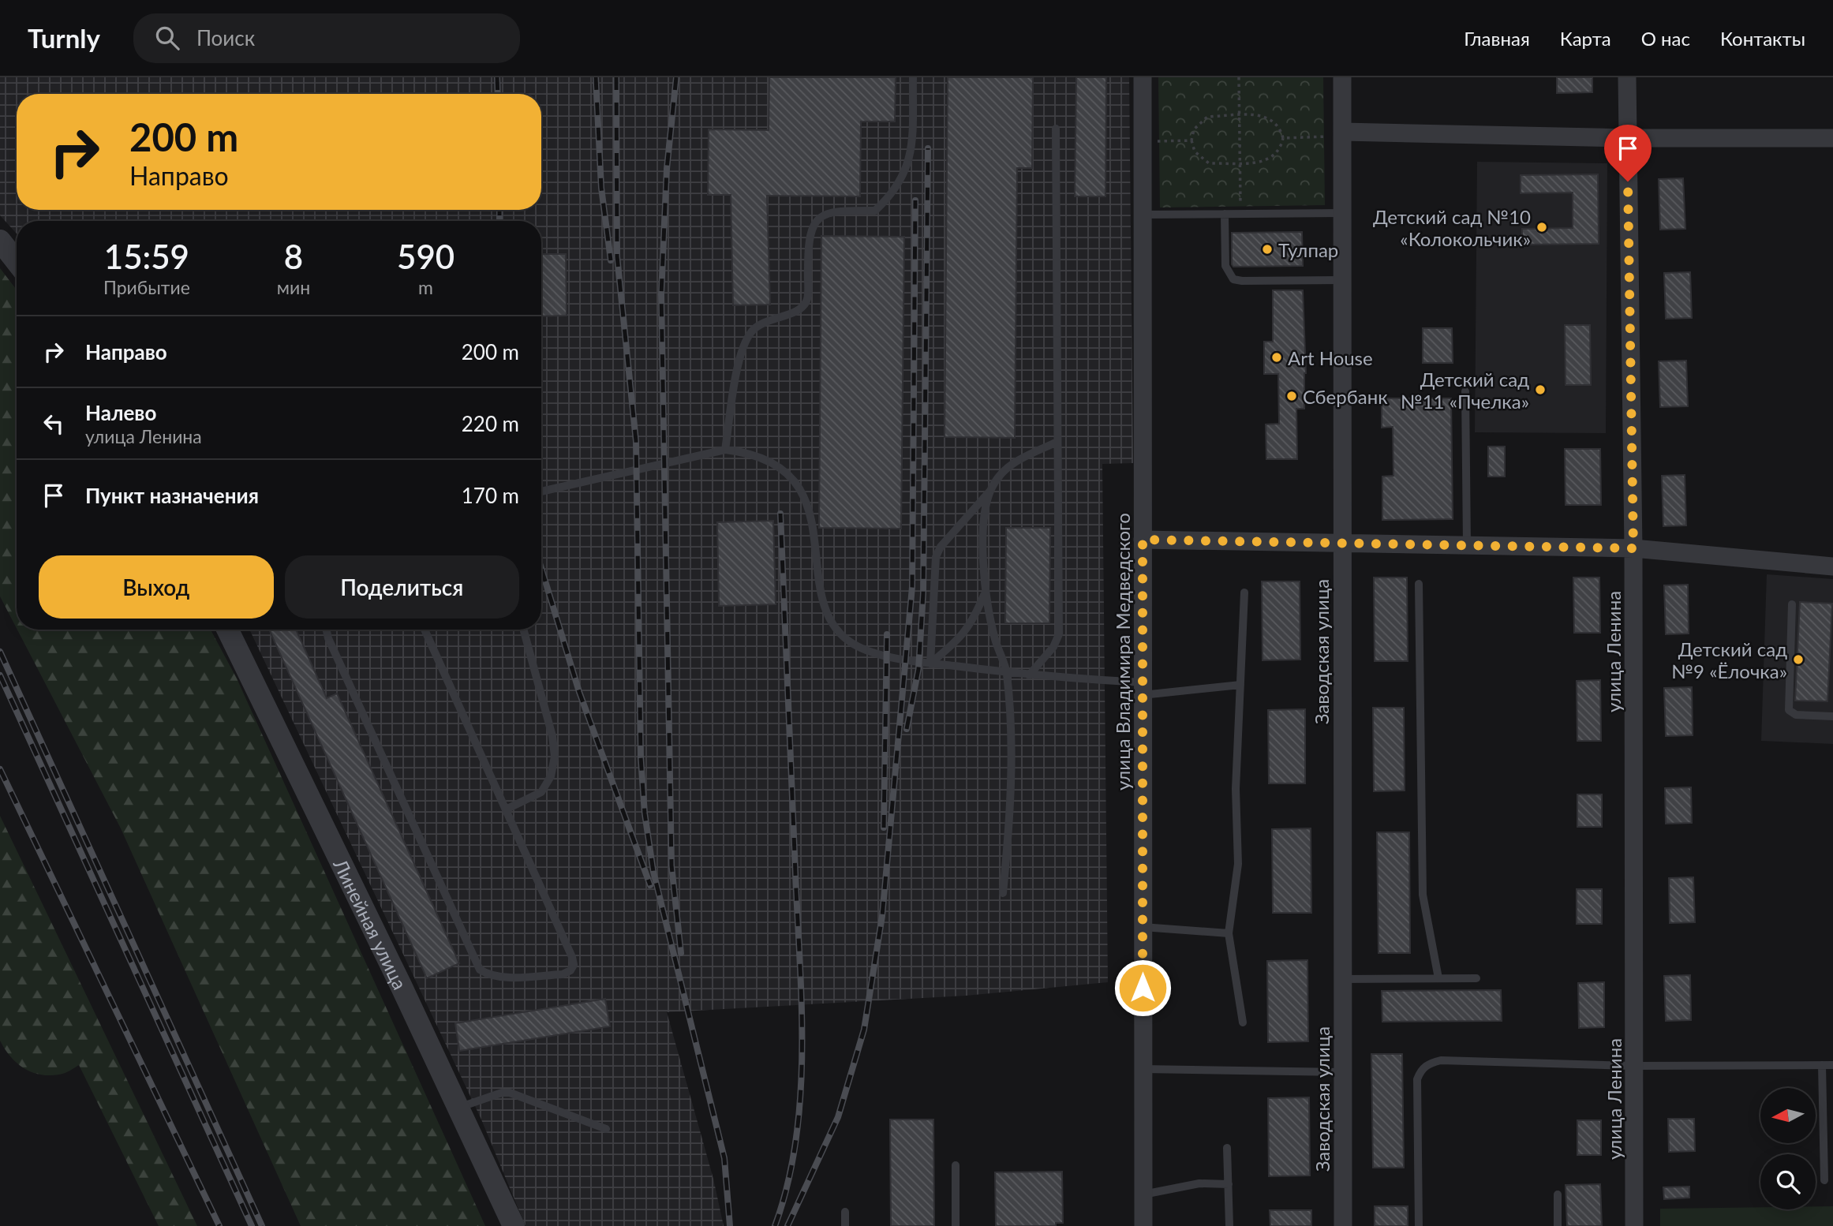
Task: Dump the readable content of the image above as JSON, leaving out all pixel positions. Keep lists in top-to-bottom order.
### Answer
{
  "streets": {
    "street": [
      "улица Владимира Медведского",
      "Заводская улица",
      "улица Ленина",
      "Линейная улица"
    ]
  },
  "places": [
    "Детский сад №10 «Колокольчик»",
    "Тулпар",
    "Art House",
    "Детский сад №11 «Пчелка»",
    "Сбербанк",
    "Детский сад №9 «Ёлочка»"
  ],
  "north": "left",
  "page": {
    "header": "Turnly",
    "search": "Поиск",
    "nav": [
      "Главная",
      "Карта",
      "О нас",
      "Контакты"
    ],
    "turn": ["200 m", "Направо"],
    "eta": [
      "15:59",
      "Прибытие",
      "8",
      "мин",
      "590",
      "m"
    ],
    "list": [
      {
        "name": "Направо",
        "value": "200 m"
      },
      {
        "name": "Налево",
        "note": "улица Ленина",
        "value": "220 m"
      },
      {
        "name": "Пункт назначения",
        "value": "170 m"
      }
    ],
    "buttons": ["Выход", "Поделиться"]
  }
}
